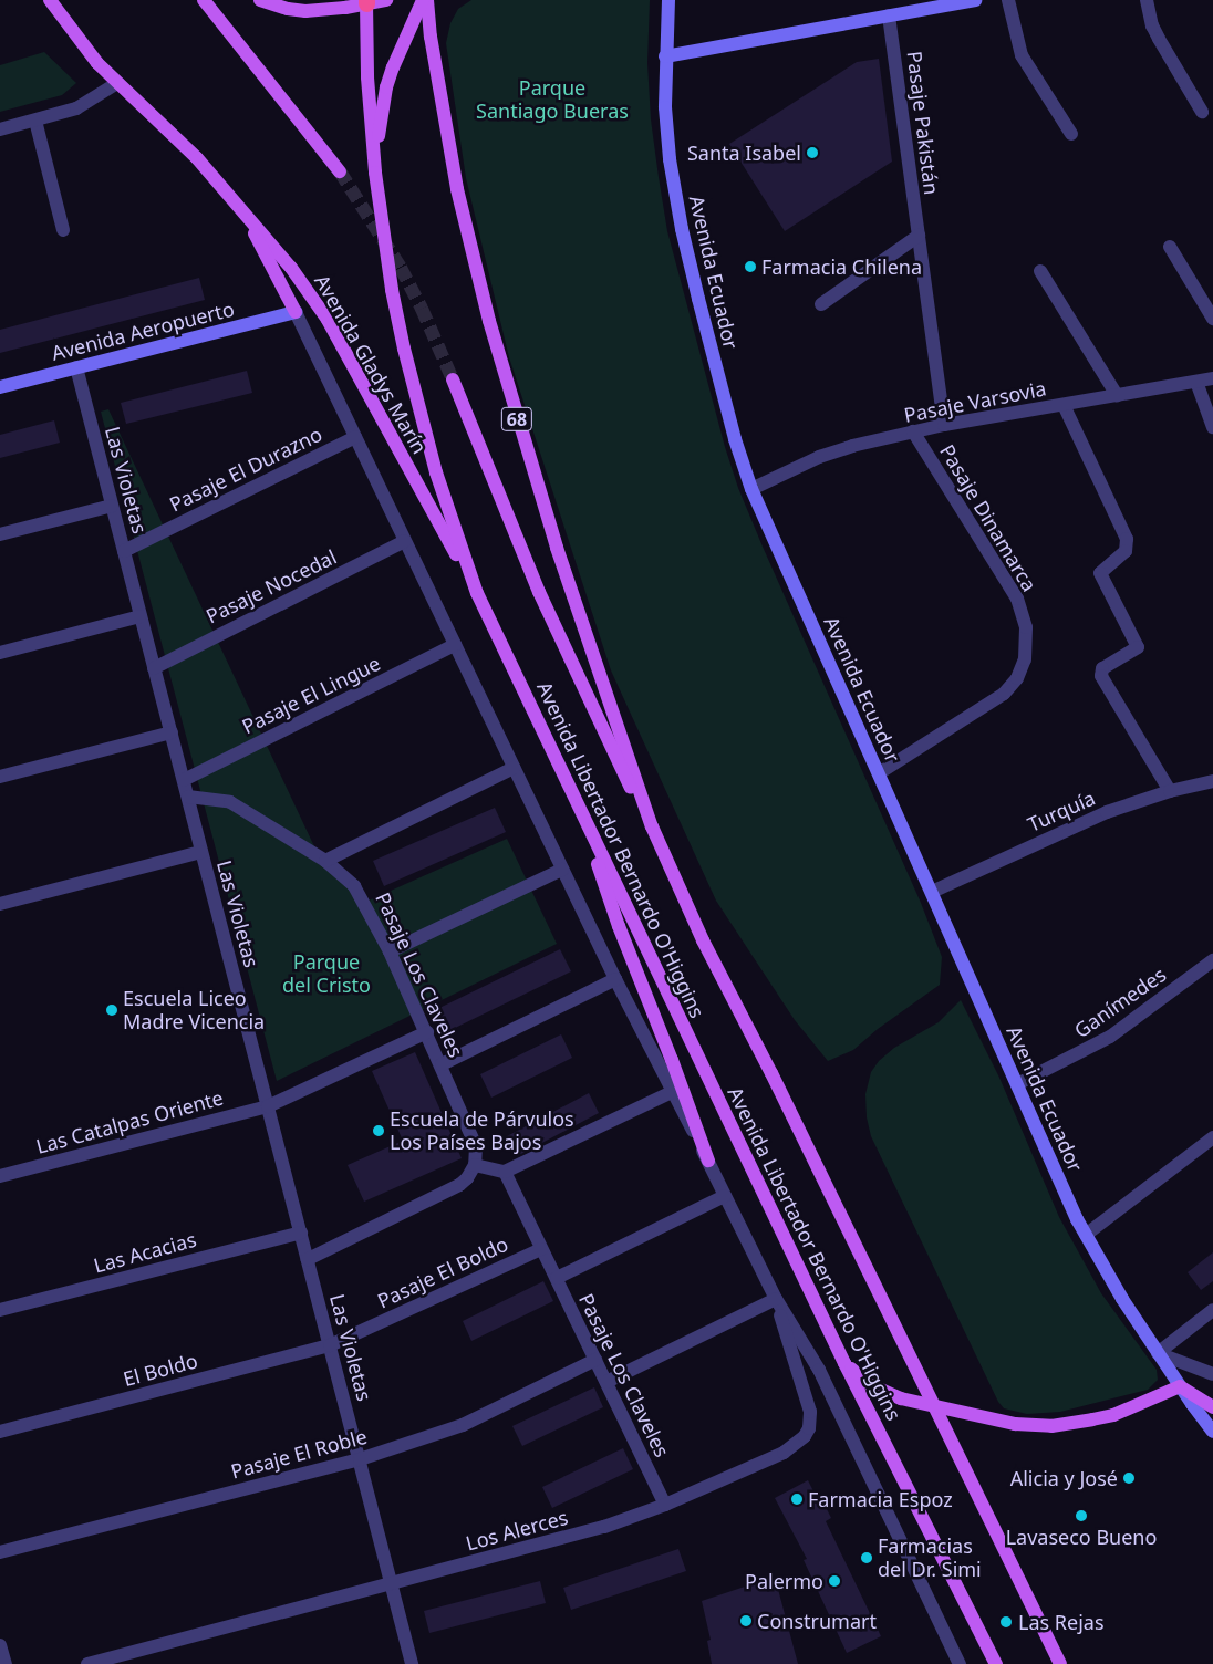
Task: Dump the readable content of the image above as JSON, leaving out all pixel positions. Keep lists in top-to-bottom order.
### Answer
{
  "streets": {
    "main road": [
      "Avenida Ecuador",
      "Avenida Aeropuerto",
      "Avenida Gladys Marín",
      "68",
      "Avenida Libertador Bernardo O'Higgins"
    ],
    "street": [
      "Pasaje Pakistán",
      "Pasaje Varsovia",
      "Pasaje El Durazno",
      "Las Violetas",
      "Pasaje Dinamarca",
      "Pasaje Nocedal",
      "Pasaje El Lingue",
      "Turquía",
      "Pasaje Los Claveles",
      "Ganímedes",
      "Las Catalpas Oriente",
      "Las Acacias",
      "Pasaje El Boldo",
      "El Boldo",
      "Pasaje El Roble",
      "Los Alerces"
    ]
  },
  "crossings": [
    ["Pasaje Pakistán", "Pasaje Varsovia"],
    ["Avenida Ecuador", "Pasaje Varsovia"],
    ["Avenida Ecuador", "Pasaje Dinamarca"],
    ["Avenida Ecuador", "Turquía"],
    ["Avenida Ecuador", "Ganímedes"],
    ["Avenida Aeropuerto", "Las Violetas"],
    ["Avenida Gladys Marín", "Avenida Libertador Bernardo O'Higgins"],
    ["Pasaje Varsovia", "Pasaje Dinamarca"],
    ["Pasaje El Durazno", "Las Violetas"],
    ["Las Violetas", "Pasaje Nocedal"],
    ["Las Violetas", "Pasaje El Lingue"],
    ["Las Violetas", "Pasaje Los Claveles"],
    ["Las Violetas", "Las Catalpas Oriente"],
    ["Las Violetas", "Las Acacias"],
    ["Las Violetas", "Pasaje El Boldo"],
    ["Las Violetas", "El Boldo"],
    ["Las Violetas", "Pasaje El Roble"],
    ["Las Violetas", "Los Alerces"],
    ["Pasaje Los Claveles", "Las Catalpas Oriente"],
    ["Pasaje Los Claveles", "Pasaje El Boldo"],
    ["Pasaje Los Claveles", "Pasaje El Roble"],
    ["Pasaje Los Claveles", "Los Alerces"],
    ["Pasaje El Boldo", "El Boldo"]
  ],
  "parks": ["Parque Santiago Bueras", "Parque del Cristo"],
  "places": [
    "Santa Isabel",
    "Farmacia Chilena",
    "Escuela Liceo Madre Vicencia",
    "Escuela de Párvulos Los Países Bajos",
    "Alicia y José",
    "Farmacia Espoz",
    "Lavaseco Bueno",
    "Farmacias del Dr. Simi",
    "Palermo",
    "Construmart",
    "Las Rejas"
  ]
}
